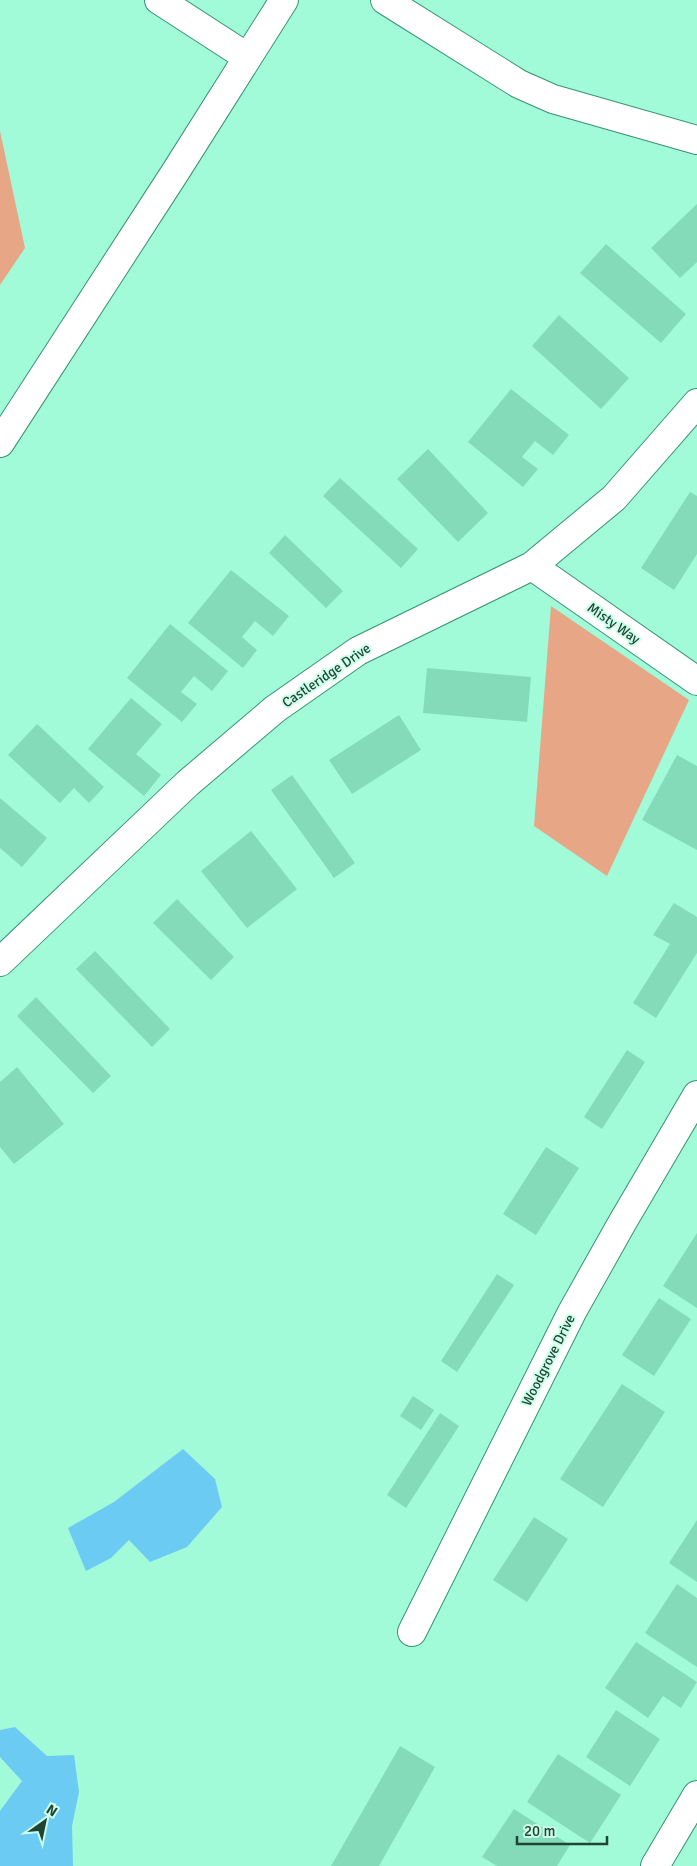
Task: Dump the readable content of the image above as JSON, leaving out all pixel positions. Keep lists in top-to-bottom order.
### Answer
{
  "streets": {
    "street": ["Misty Way", "Castleridge Drive", "Woodgrove Drive"]
  },
  "crossings": [
    ["Misty Way", "Castleridge Drive"]
  ],
  "scale_bar": "20 m",
  "north": "top right"
}
